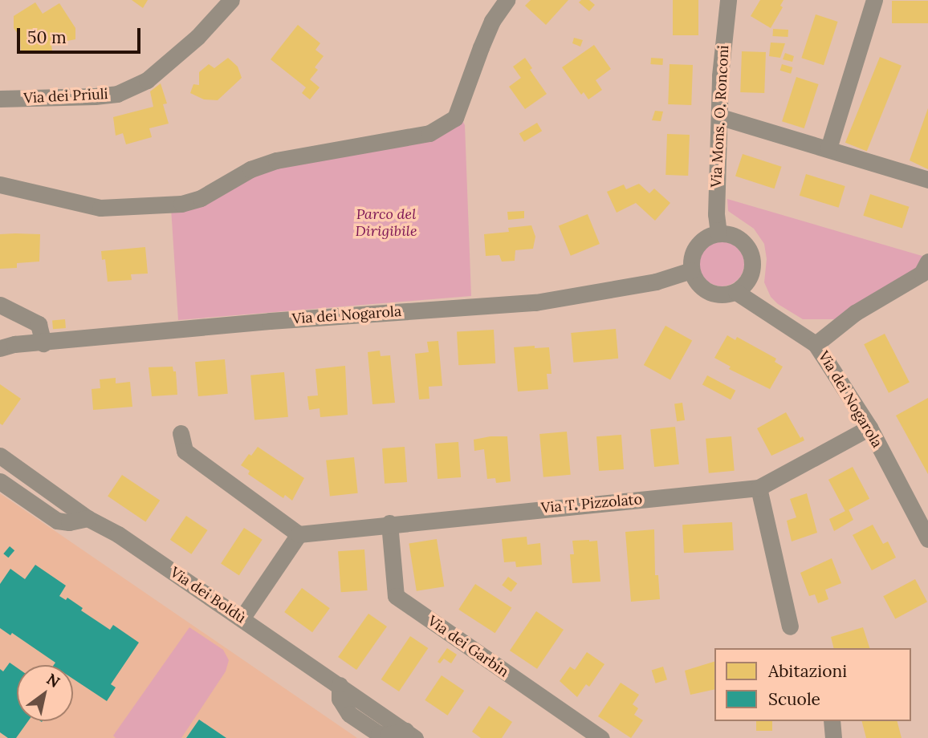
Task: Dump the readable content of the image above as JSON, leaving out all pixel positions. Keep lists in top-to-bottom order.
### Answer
{
  "streets": {
    "street": [
      "Via dei Priuli",
      "Via Mons. O. Ronconi",
      "Via dei Nogarola",
      "Via T. Pizzolato",
      "Via dei Boldù",
      "Via dei Garbin"
    ]
  },
  "crossings": [
    ["Via Mons. O. Ronconi", "Via dei Nogarola"],
    ["Via dei Nogarola", "Via T. Pizzolato"],
    ["Via T. Pizzolato", "Via dei Garbin"]
  ],
  "parks": ["Parco del Dirigibile"],
  "legend": ["Abitazioni", "Scuole"],
  "scale_bar": "50 m",
  "north": "top right"
}
